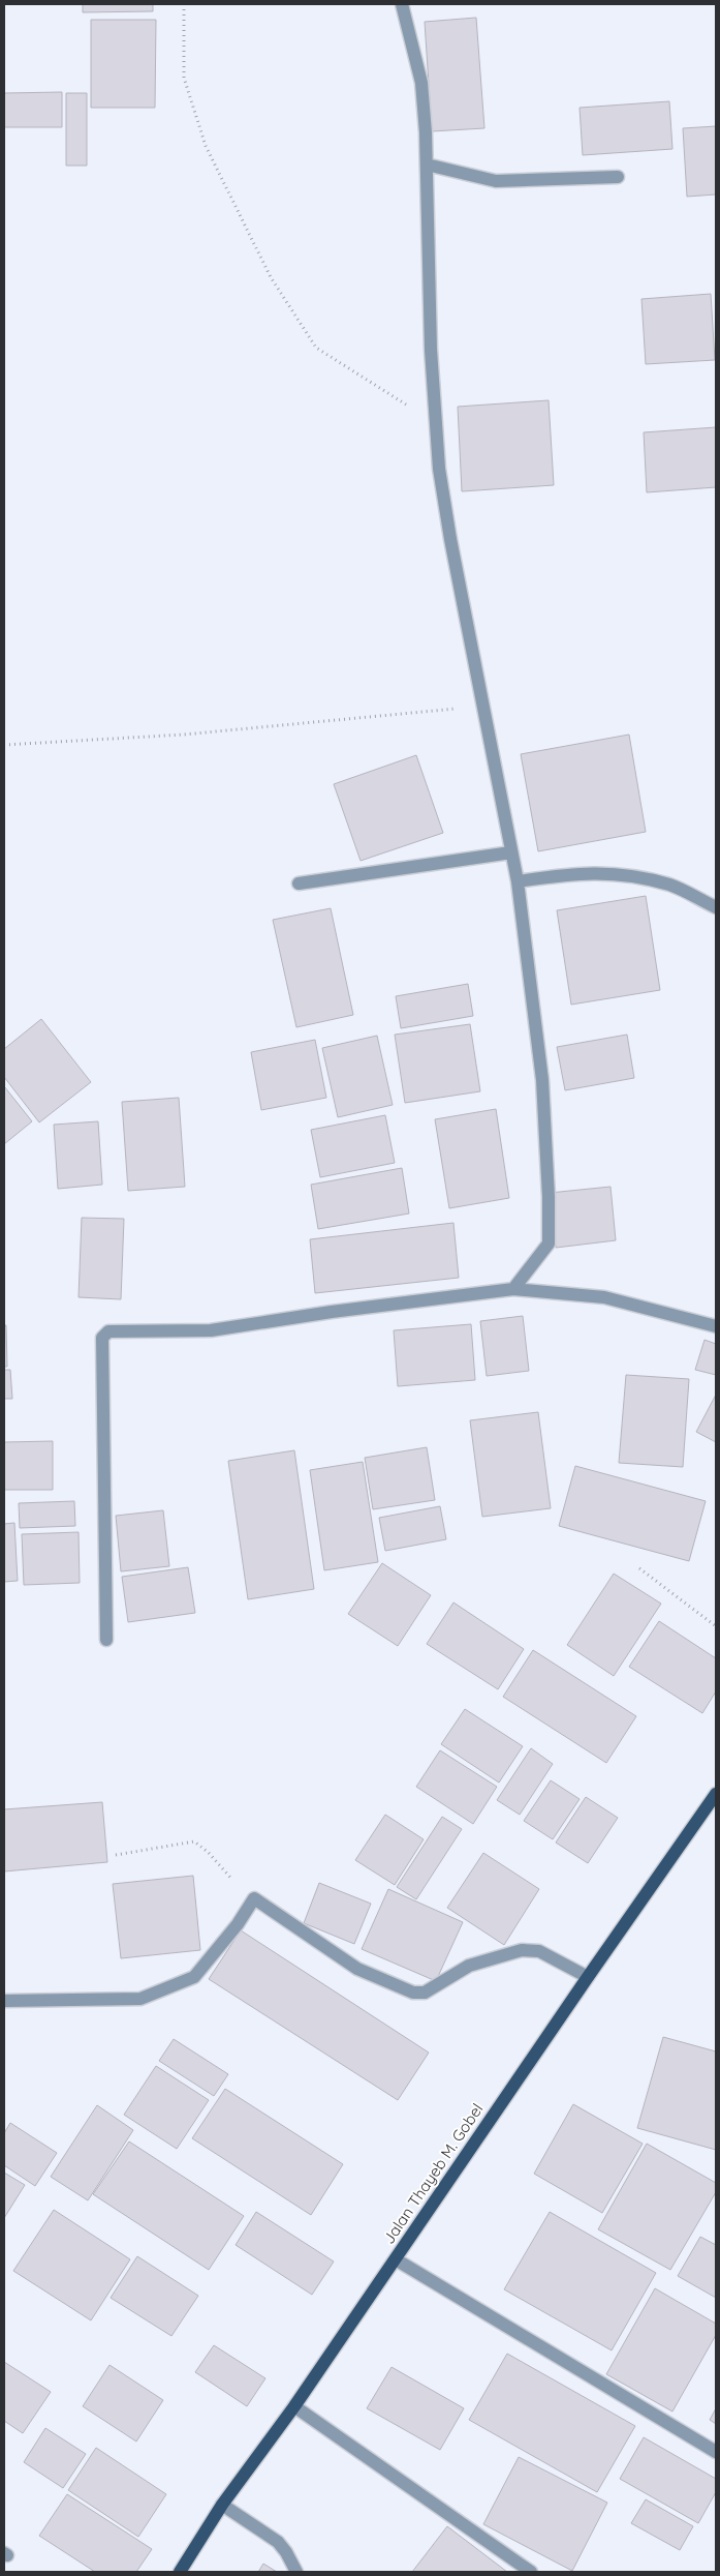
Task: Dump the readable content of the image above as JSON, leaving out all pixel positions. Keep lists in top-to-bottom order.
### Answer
{
  "streets": {
    "main road": ["Jalan Thayeb M. Gobel"]
  }
}
